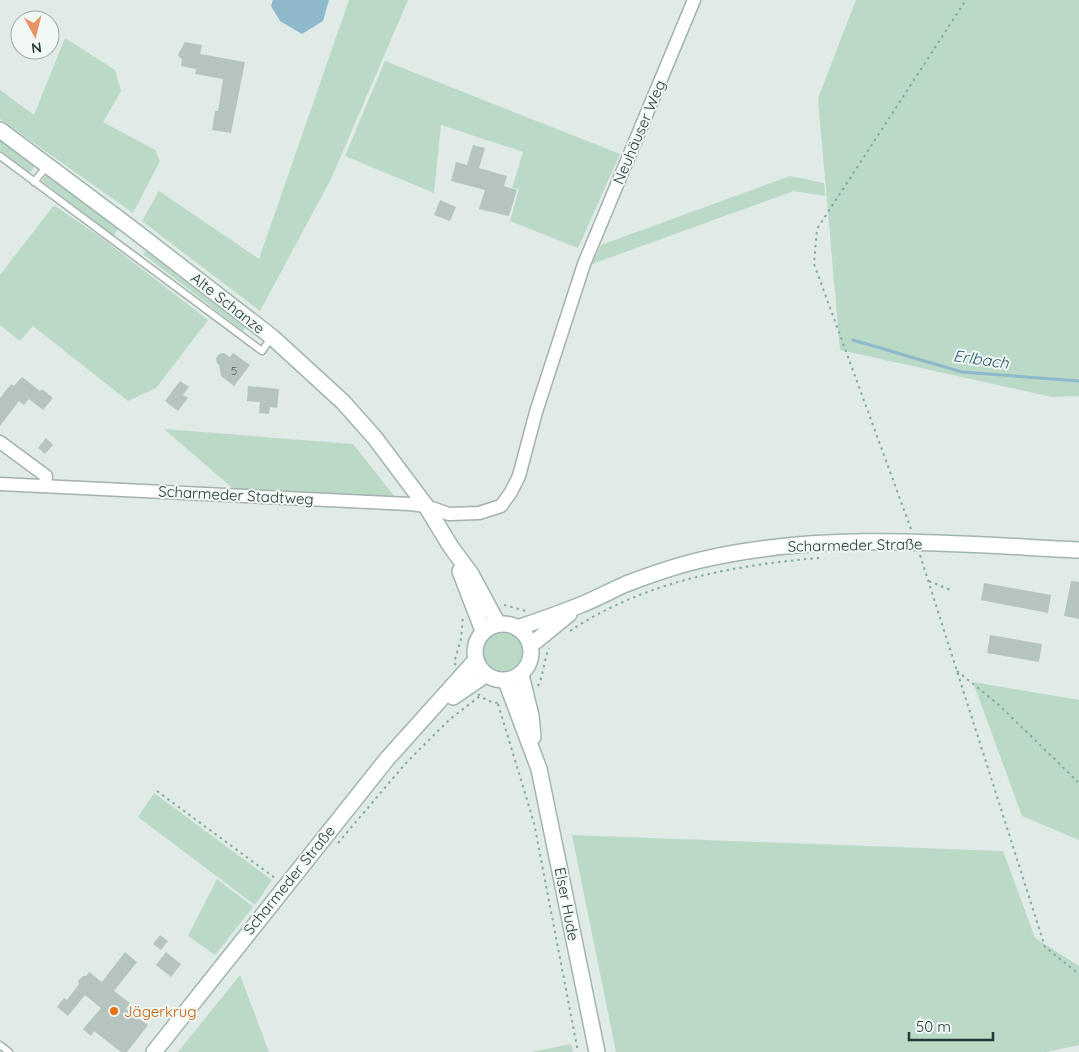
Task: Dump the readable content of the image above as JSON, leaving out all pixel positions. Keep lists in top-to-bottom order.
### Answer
{
  "streets": {
    "street": [
      "Neuhäuser Weg",
      "Alte Schanze",
      "Scharmeder Stadtweg",
      "Scharmeder Straße",
      "Elser Hude"
    ]
  },
  "crossings": [
    ["Neuhäuser Weg", "Alte Schanze"],
    ["Neuhäuser Weg", "Scharmeder Stadtweg"],
    ["Alte Schanze", "Scharmeder Stadtweg"],
    ["Alte Schanze", "Scharmeder Straße"],
    ["Alte Schanze", "Elser Hude"],
    ["Scharmeder Straße", "Elser Hude"]
  ],
  "water": ["Erlbach"],
  "places": ["Jägerkrug"],
  "house_numbers": ["5"],
  "scale_bar": "50 m",
  "north": "bottom"
}
